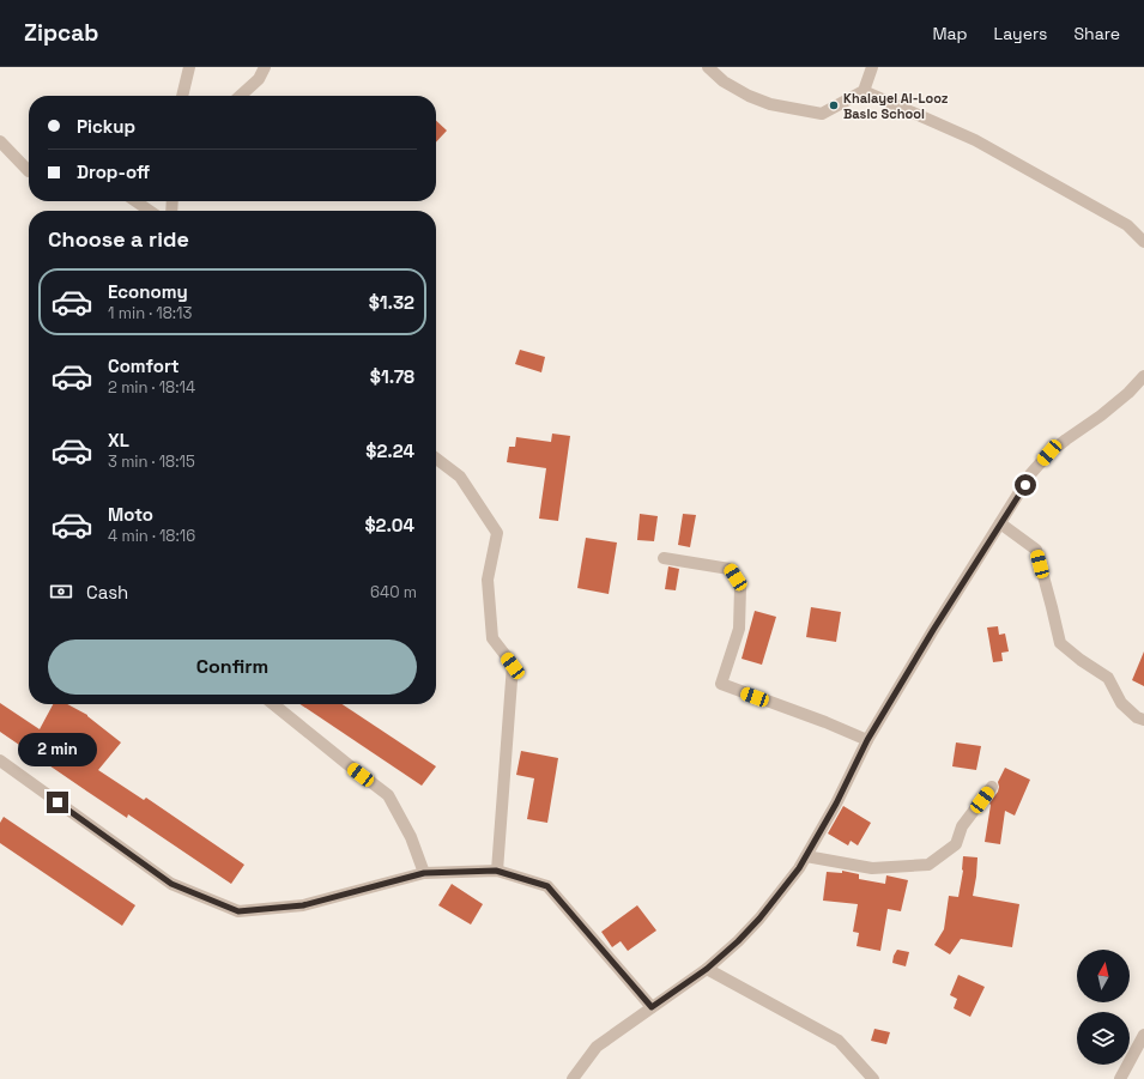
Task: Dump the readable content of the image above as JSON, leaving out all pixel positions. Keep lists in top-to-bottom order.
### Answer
{
  "places": ["Khalayel Al-Looz Basic School"],
  "north": "top",
  "page": {
    "header": "Zipcab",
    "nav": ["Map", "Layers", "Share"],
    "banner": ["Pickup", "Drop-off"],
    "heading": "Choose a ride",
    "list": [
      {
        "name": "Economy",
        "note": "1 min · 18:13",
        "value": "$1.32"
      },
      {
        "name": "Comfort",
        "note": "2 min · 18:14",
        "value": "$1.78"
      },
      {
        "name": "XL",
        "note": "3 min · 18:15",
        "value": "$2.24"
      },
      {
        "name": "Moto",
        "note": "4 min · 18:16",
        "value": "$2.04"
      }
    ],
    "pay": ["Cash", "640 m"],
    "buttons": "Confirm",
    "bubble": "2 min"
  }
}
